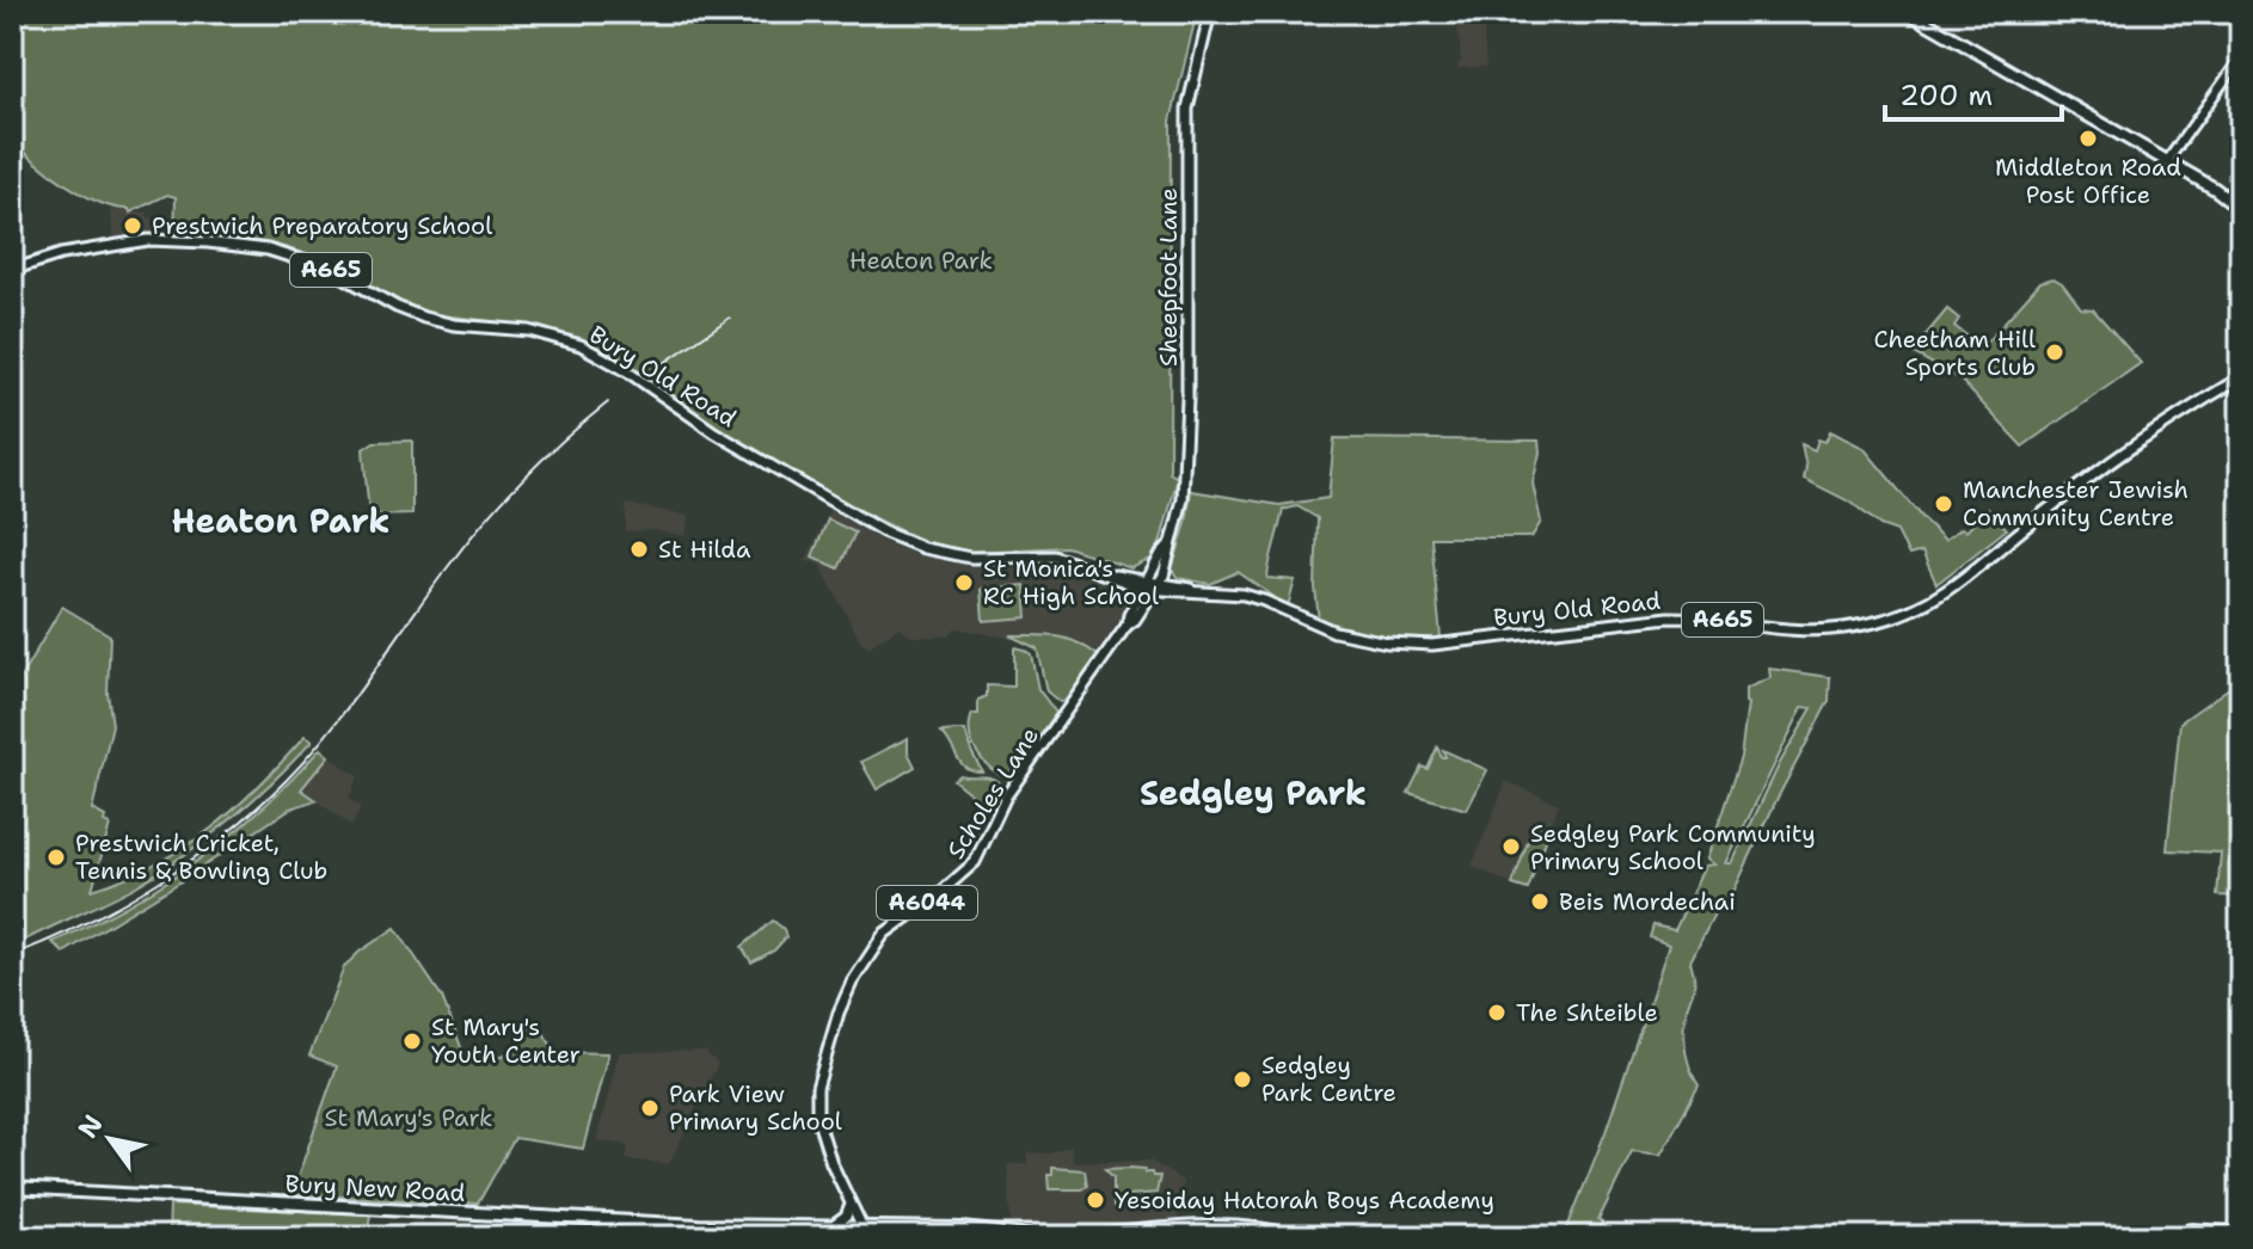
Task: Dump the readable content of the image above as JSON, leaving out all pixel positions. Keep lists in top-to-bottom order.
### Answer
{
  "streets": {
    "highway": ["Bury New Road"],
    "main road": [
      "A665",
      "Sheepfoot Lane",
      "Bury Old Road",
      "Scholes Lane",
      "A6044"
    ]
  },
  "crossings": [
    ["Sheepfoot Lane", "Bury Old Road"],
    ["Sheepfoot Lane", "Scholes Lane"],
    ["Bury Old Road", "Scholes Lane"],
    ["Scholes Lane", "Bury New Road"]
  ],
  "districts": ["Heaton Park", "Sedgley Park"],
  "parks": ["Heaton Park", "St Mary's Park"],
  "places": [
    "Middleton Road Post Office",
    "Prestwich Preparatory School",
    "Cheetham Hill Sports Club",
    "Manchester Jewish Community Centre",
    "St Hilda",
    "St Monica's RC High School",
    "Sedgley Park Community Primary School",
    "Prestwich Cricket, Tennis & Bowling Club",
    "Beis Mordechai",
    "The Shteible",
    "St Mary's Youth Center",
    "Sedgley Park Centre",
    "Park View Primary School",
    "Yesoiday Hatorah Boys Academy"
  ],
  "scale_bar": "200 m",
  "north": "top left"
}
